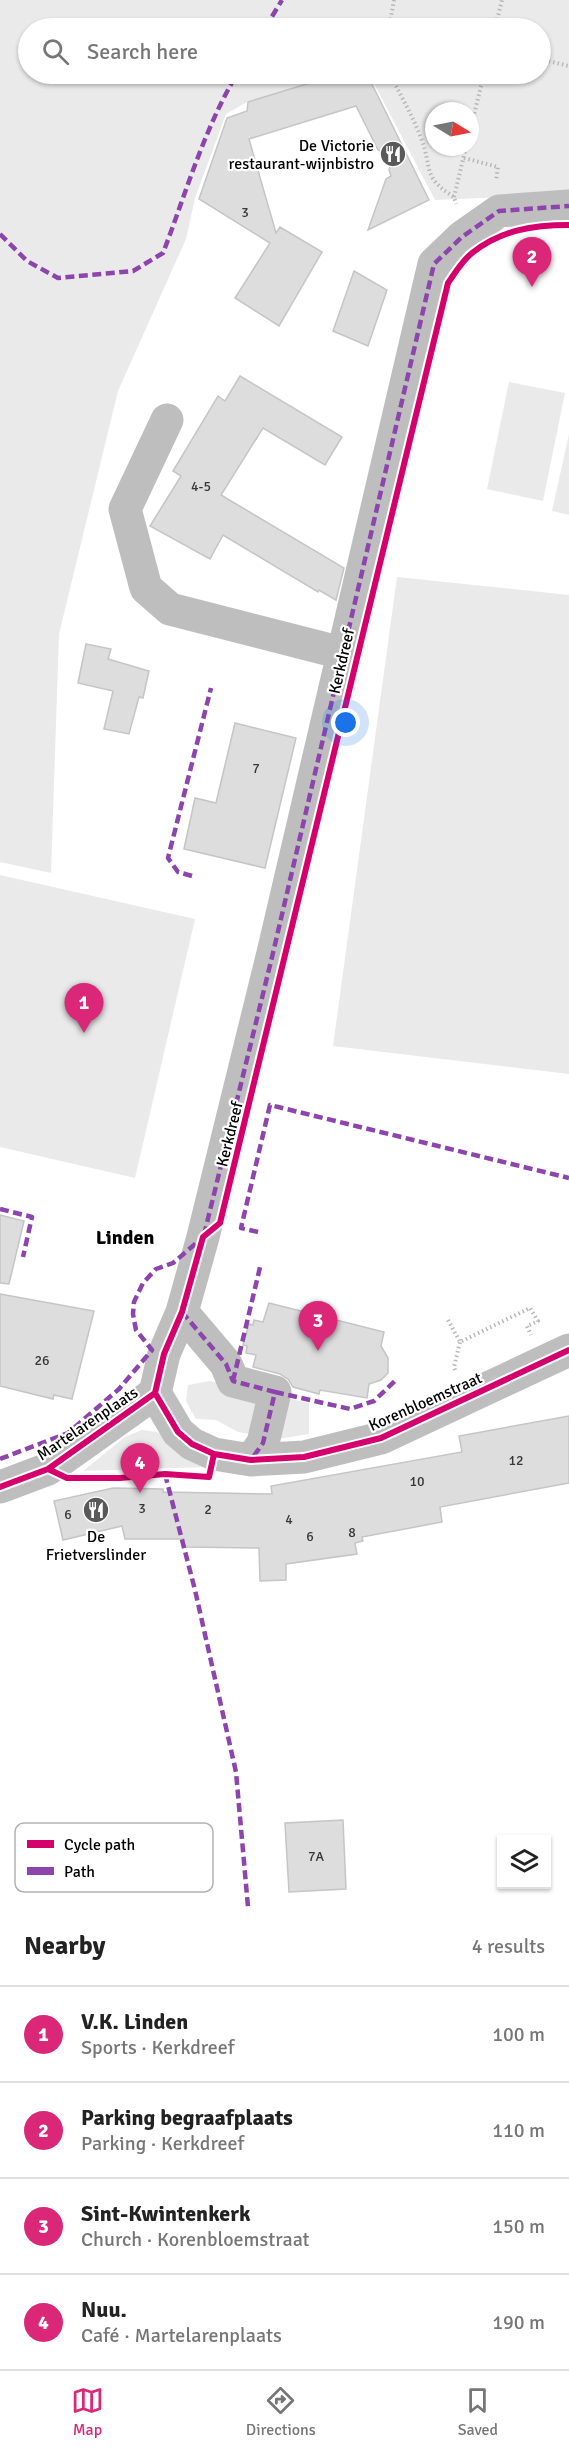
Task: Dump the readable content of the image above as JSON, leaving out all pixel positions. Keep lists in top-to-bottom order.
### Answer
{
  "streets": {
    "street": ["Kerkdreef", "Korenbloemstraat", "Martelarenplaats"]
  },
  "crossings": [
    ["Kerkdreef", "Martelarenplaats"],
    ["Korenbloemstraat", "Martelarenplaats"]
  ],
  "districts": ["Linden"],
  "places": {
    "restaurant": ["De Victorie restaurant-wijnbistro", "De Frietverslinder"]
  },
  "house_numbers": [
    "3",
    "4-5",
    "7",
    "26",
    "12",
    "10",
    "3",
    "2",
    "6",
    "4",
    "8",
    "6",
    "7A"
  ],
  "legend": ["Cycle path", "Path"],
  "north": "right",
  "page": {
    "search": "Search here",
    "pins": [
      "2",
      "1",
      "3",
      "4"
    ],
    "heading": ["Nearby", "4 results"],
    "list": [
      {
        "mark": "1",
        "name": "V.K. Linden",
        "note": "Sports · Kerkdreef",
        "value": "100 m"
      },
      {
        "mark": "2",
        "name": "Parking begraafplaats",
        "note": "Parking · Kerkdreef",
        "value": "110 m"
      },
      {
        "mark": "3",
        "name": "Sint-Kwintenkerk",
        "note": "Church · Korenbloemstraat",
        "value": "150 m"
      },
      {
        "mark": "4",
        "name": "Nuu.",
        "note": "Café · Martelarenplaats",
        "value": "190 m"
      }
    ],
    "nav": ["Map", "Directions", "Saved"]
  }
}
